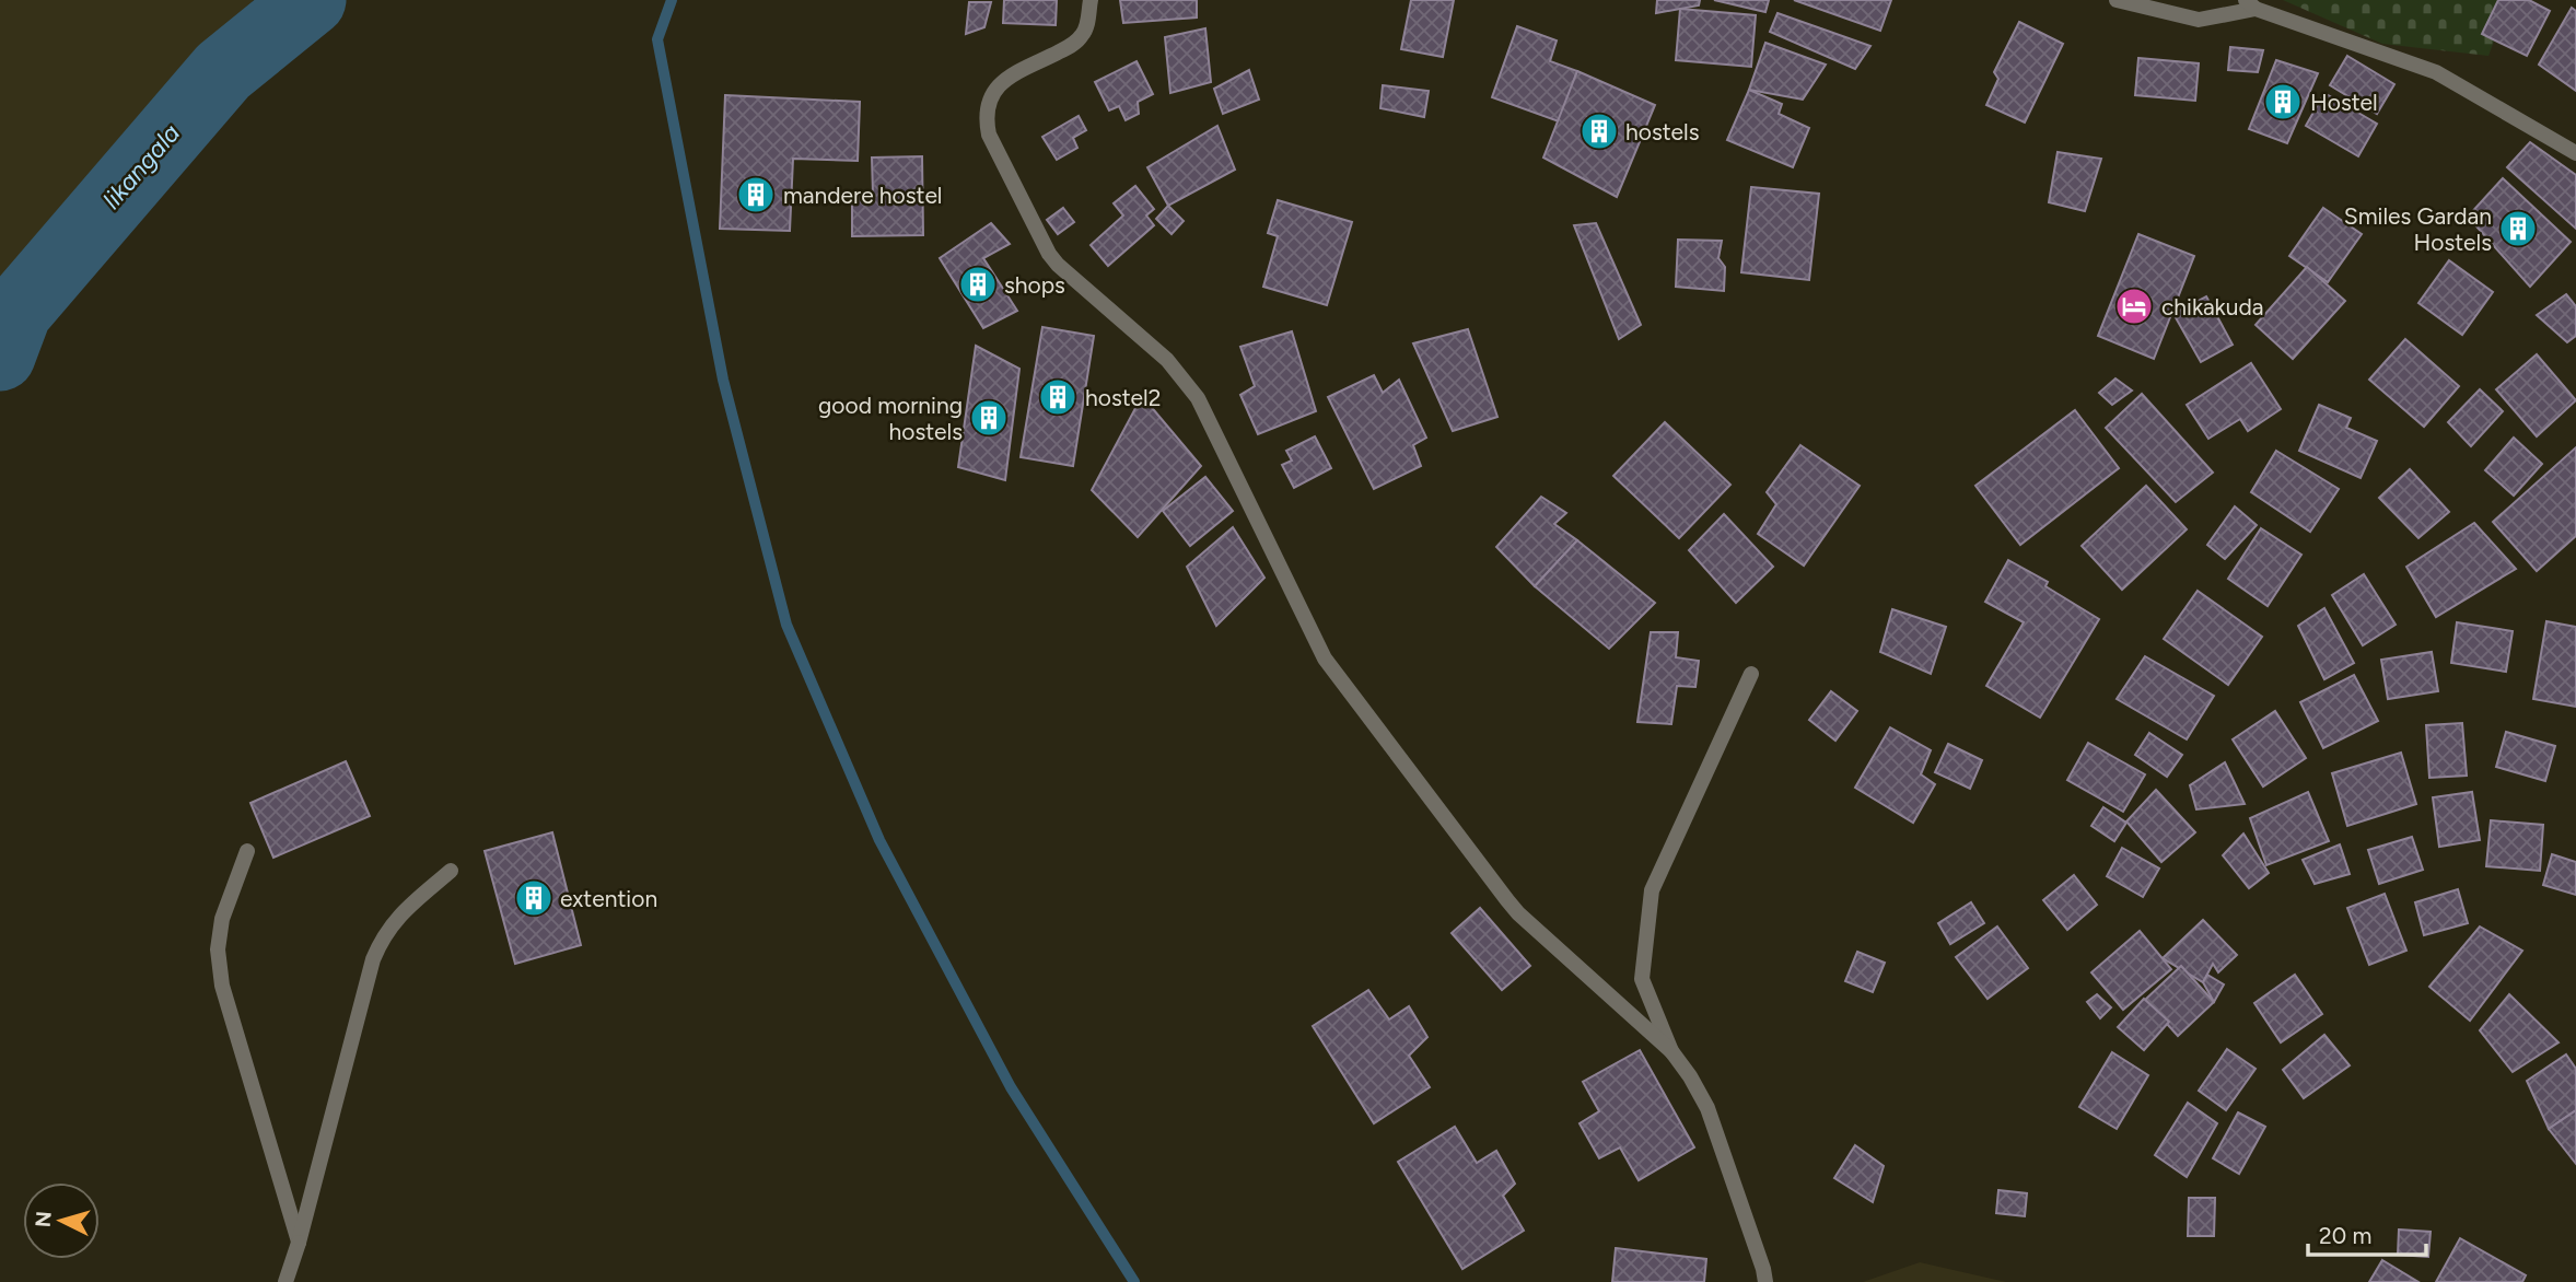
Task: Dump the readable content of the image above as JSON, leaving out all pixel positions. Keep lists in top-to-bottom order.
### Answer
{
  "water": ["likangala"],
  "places": {
    "building": [
      "Hostel",
      "hostels",
      "mandere hostel",
      "Smiles Gardan Hostels",
      "shops",
      "hostel2",
      "good morning hostels",
      "extention"
    ],
    "hotel": ["chikakuda"]
  },
  "scale_bar": "20 m",
  "north": "left"
}
